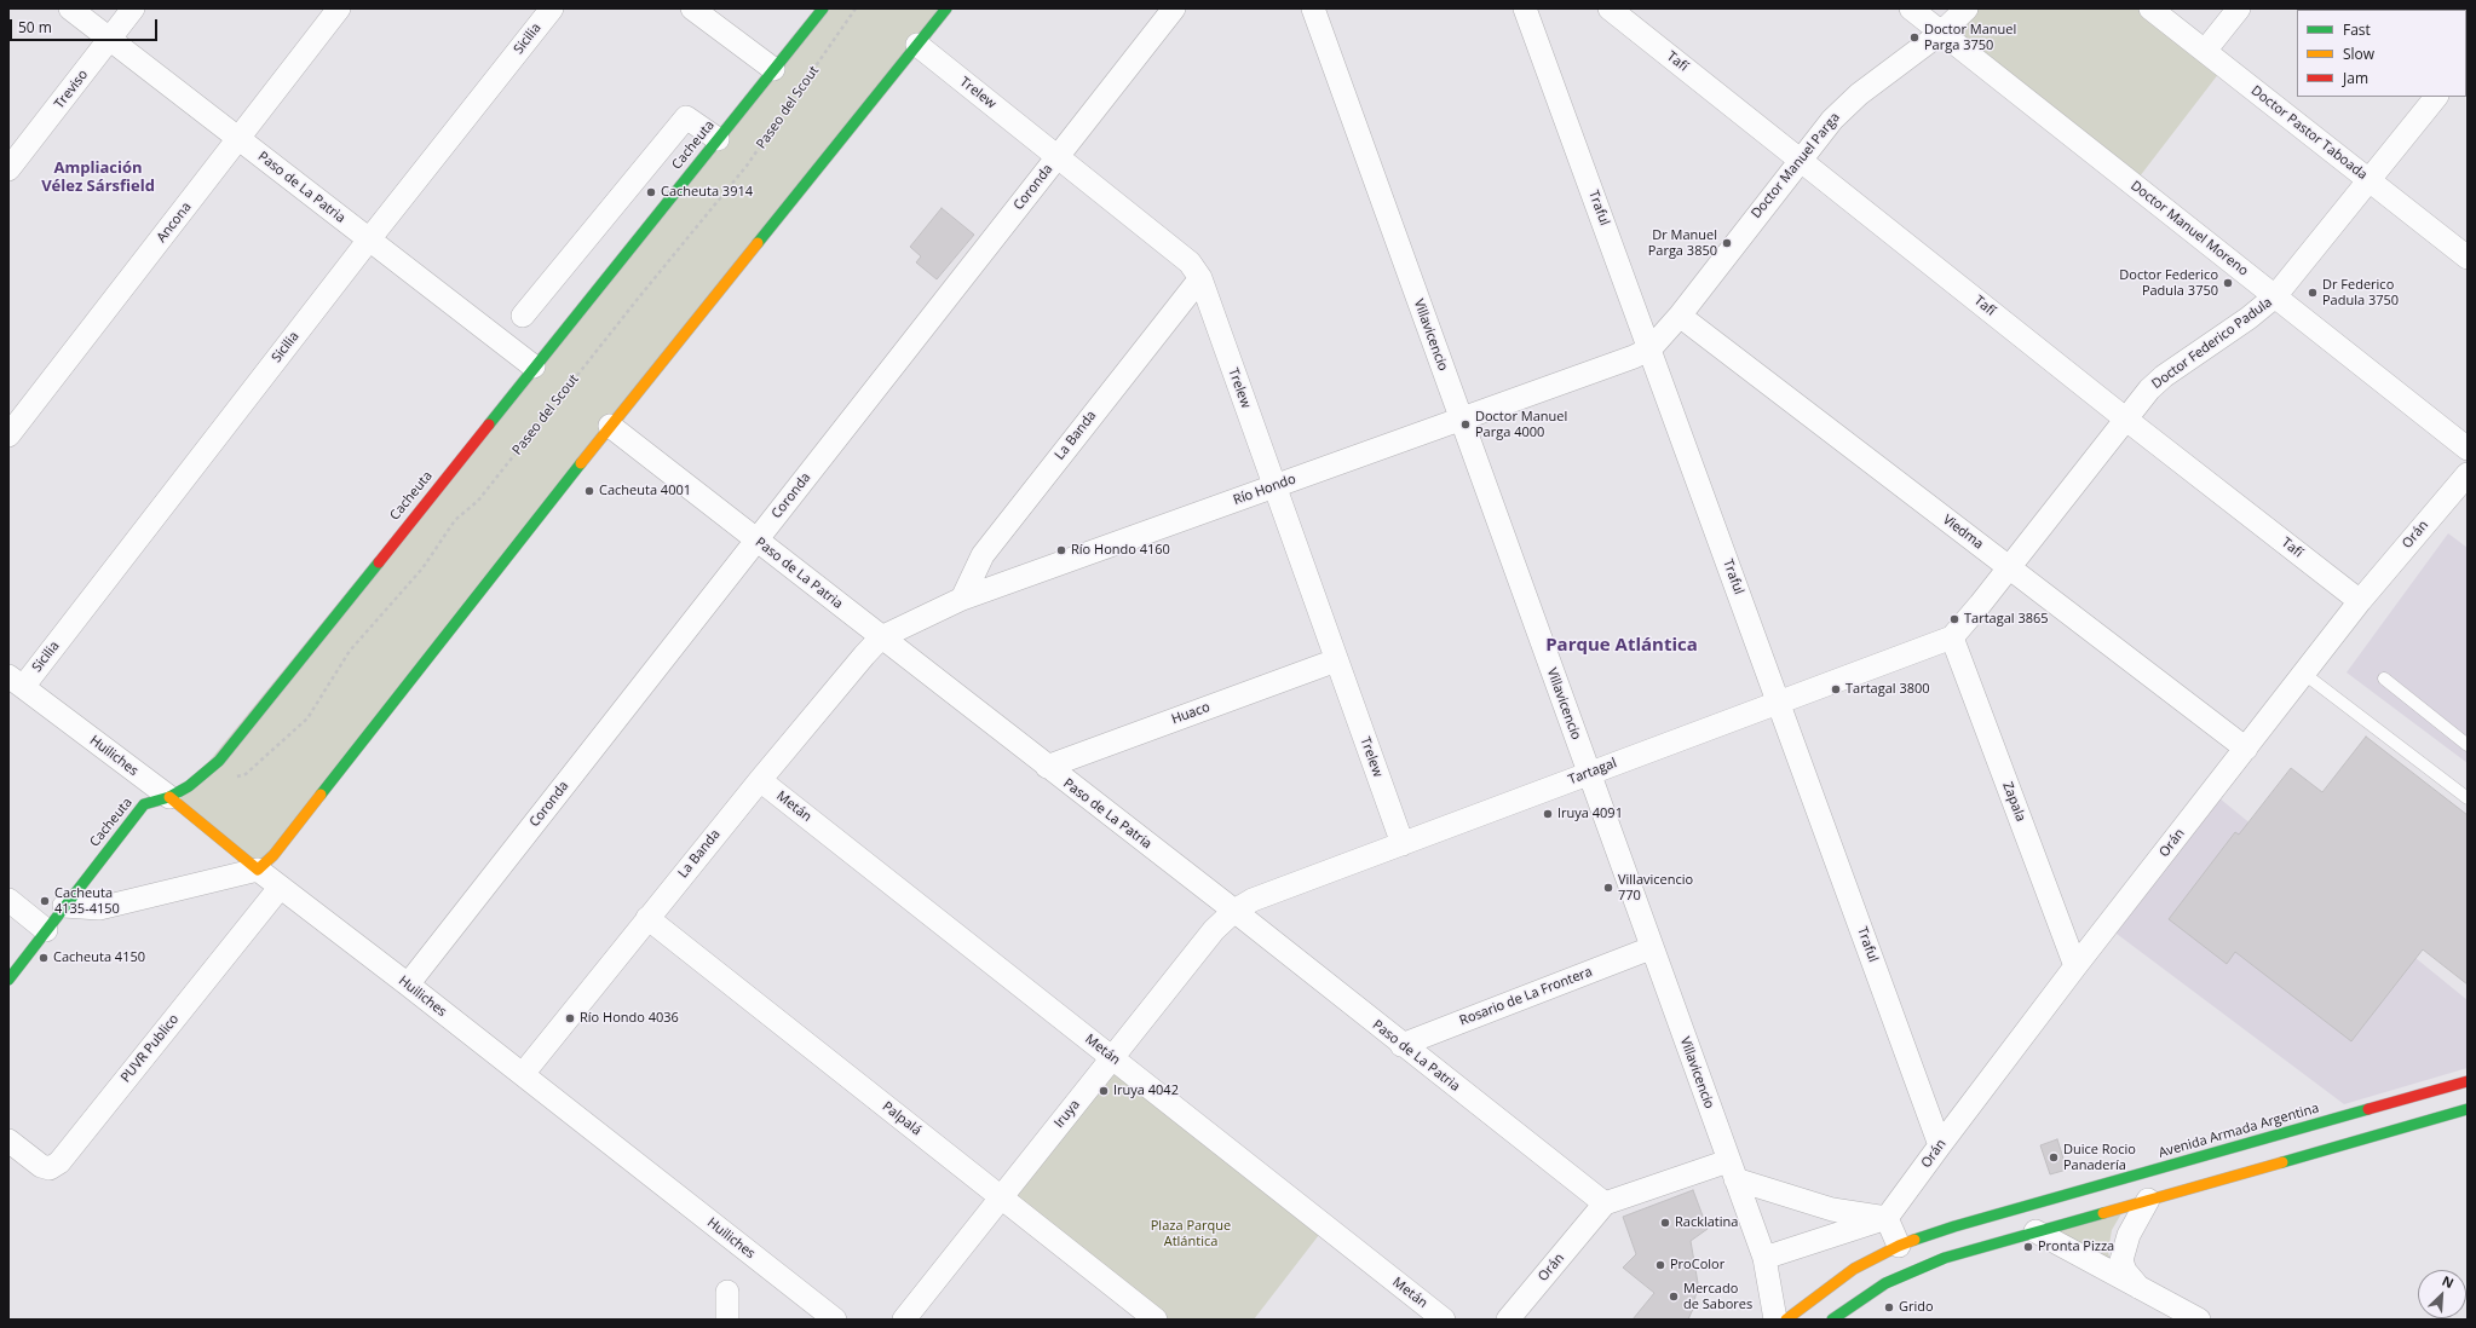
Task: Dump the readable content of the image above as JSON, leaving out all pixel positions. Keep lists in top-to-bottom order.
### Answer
{
  "streets": {
    "street": [
      "Sicilia",
      "Tafí",
      "Treviso",
      "Trelew",
      "Doctor Pastor Taboada",
      "Cacheuta",
      "Doctor Manuel Parga",
      "Paso de La Patria",
      "Coronda",
      "Traful",
      "Ancona",
      "Doctor Manuel Moreno",
      "Villavicencio",
      "Doctor Federico Padula",
      "La Banda",
      "Río Hondo",
      "Viedma",
      "Orán",
      "Huaco",
      "Huiliches",
      "Tartagal",
      "Zapala",
      "Metán",
      "Rosario de La Frontera",
      "PUVR Publico",
      "Iruya",
      "Palpalá",
      "Avenida Armada Argentina"
    ],
    "path": ["Paseo del Scout"]
  },
  "crossings": [
    ["Sicilia", "Paso de La Patria"],
    ["Sicilia", "Huiliches"],
    ["Tafí", "Doctor Manuel Parga"],
    ["Tafí", "Doctor Federico Padula"],
    ["Tafí", "Orán"],
    ["Treviso", "Paso de La Patria"],
    ["Trelew", "Coronda"],
    ["Trelew", "La Banda"],
    ["Trelew", "Río Hondo"],
    ["Trelew", "Huaco"],
    ["Trelew", "Tartagal"],
    ["Paseo del Scout", "Cacheuta"],
    ["Doctor Pastor Taboada", "Doctor Federico Padula"],
    ["Cacheuta", "Paso de La Patria"],
    ["Cacheuta", "Huiliches"],
    ["Doctor Manuel Parga", "Traful"],
    ["Doctor Manuel Parga", "Doctor Manuel Moreno"],
    ["Doctor Manuel Parga", "Río Hondo"],
    ["Doctor Manuel Parga", "Viedma"],
    ["Paso de La Patria", "Coronda"],
    ["Paso de La Patria", "Ancona"],
    ["Paso de La Patria", "La Banda"],
    ["Paso de La Patria", "Río Hondo"],
    ["Paso de La Patria", "Orán"],
    ["Paso de La Patria", "Huaco"],
    ["Paso de La Patria", "Tartagal"],
    ["Paso de La Patria", "Rosario de La Frontera"],
    ["Paso de La Patria", "Iruya"],
    ["Coronda", "Huiliches"],
    ["Traful", "Río Hondo"],
    ["Traful", "Orán"],
    ["Traful", "Tartagal"],
    ["Doctor Manuel Moreno", "Doctor Federico Padula"],
    ["Villavicencio", "Río Hondo"],
    ["Villavicencio", "Tartagal"],
    ["Villavicencio", "Rosario de La Frontera"],
    ["Doctor Federico Padula", "Viedma"],
    ["Doctor Federico Padula", "Tartagal"],
    ["Doctor Federico Padula", "Zapala"],
    ["La Banda", "Río Hondo"],
    ["La Banda", "Huiliches"],
    ["La Banda", "Metán"],
    ["La Banda", "Palpalá"],
    ["Viedma", "Orán"],
    ["Orán", "Zapala"],
    ["Huiliches", "PUVR Publico"],
    ["Tartagal", "Zapala"],
    ["Tartagal", "Iruya"],
    ["Metán", "Iruya"],
    ["Iruya", "Palpalá"]
  ],
  "districts": ["Ampliación Vélez Sársfield", "Parque Atlántica"],
  "parks": ["Plaza Parque Atlántica"],
  "places": [
    "Doctor Manuel Parga 3750",
    "Cacheuta 3914",
    "Dr Manuel Parga 3850",
    "Doctor Federico Padula 3750",
    "Dr Federico Padula 3750",
    "Doctor Manuel Parga 4000",
    "Cacheuta 4001",
    "Río Hondo 4160",
    "Tartagal 3865",
    "Tartagal 3800",
    "Iruya 4091",
    "Villavicencio 770",
    "Cacheuta 4135-4150",
    "Cacheuta 4150",
    "Río Hondo 4036",
    "Iruya 4042",
    "Duice Rocio Panadería",
    "Racklatina",
    "Pronta Pizza",
    "ProColor",
    "Mercado de Sabores",
    "Grido"
  ],
  "legend": ["Fast", "Slow", "Jam"],
  "scale_bar": "50 m",
  "north": "top right"
}
